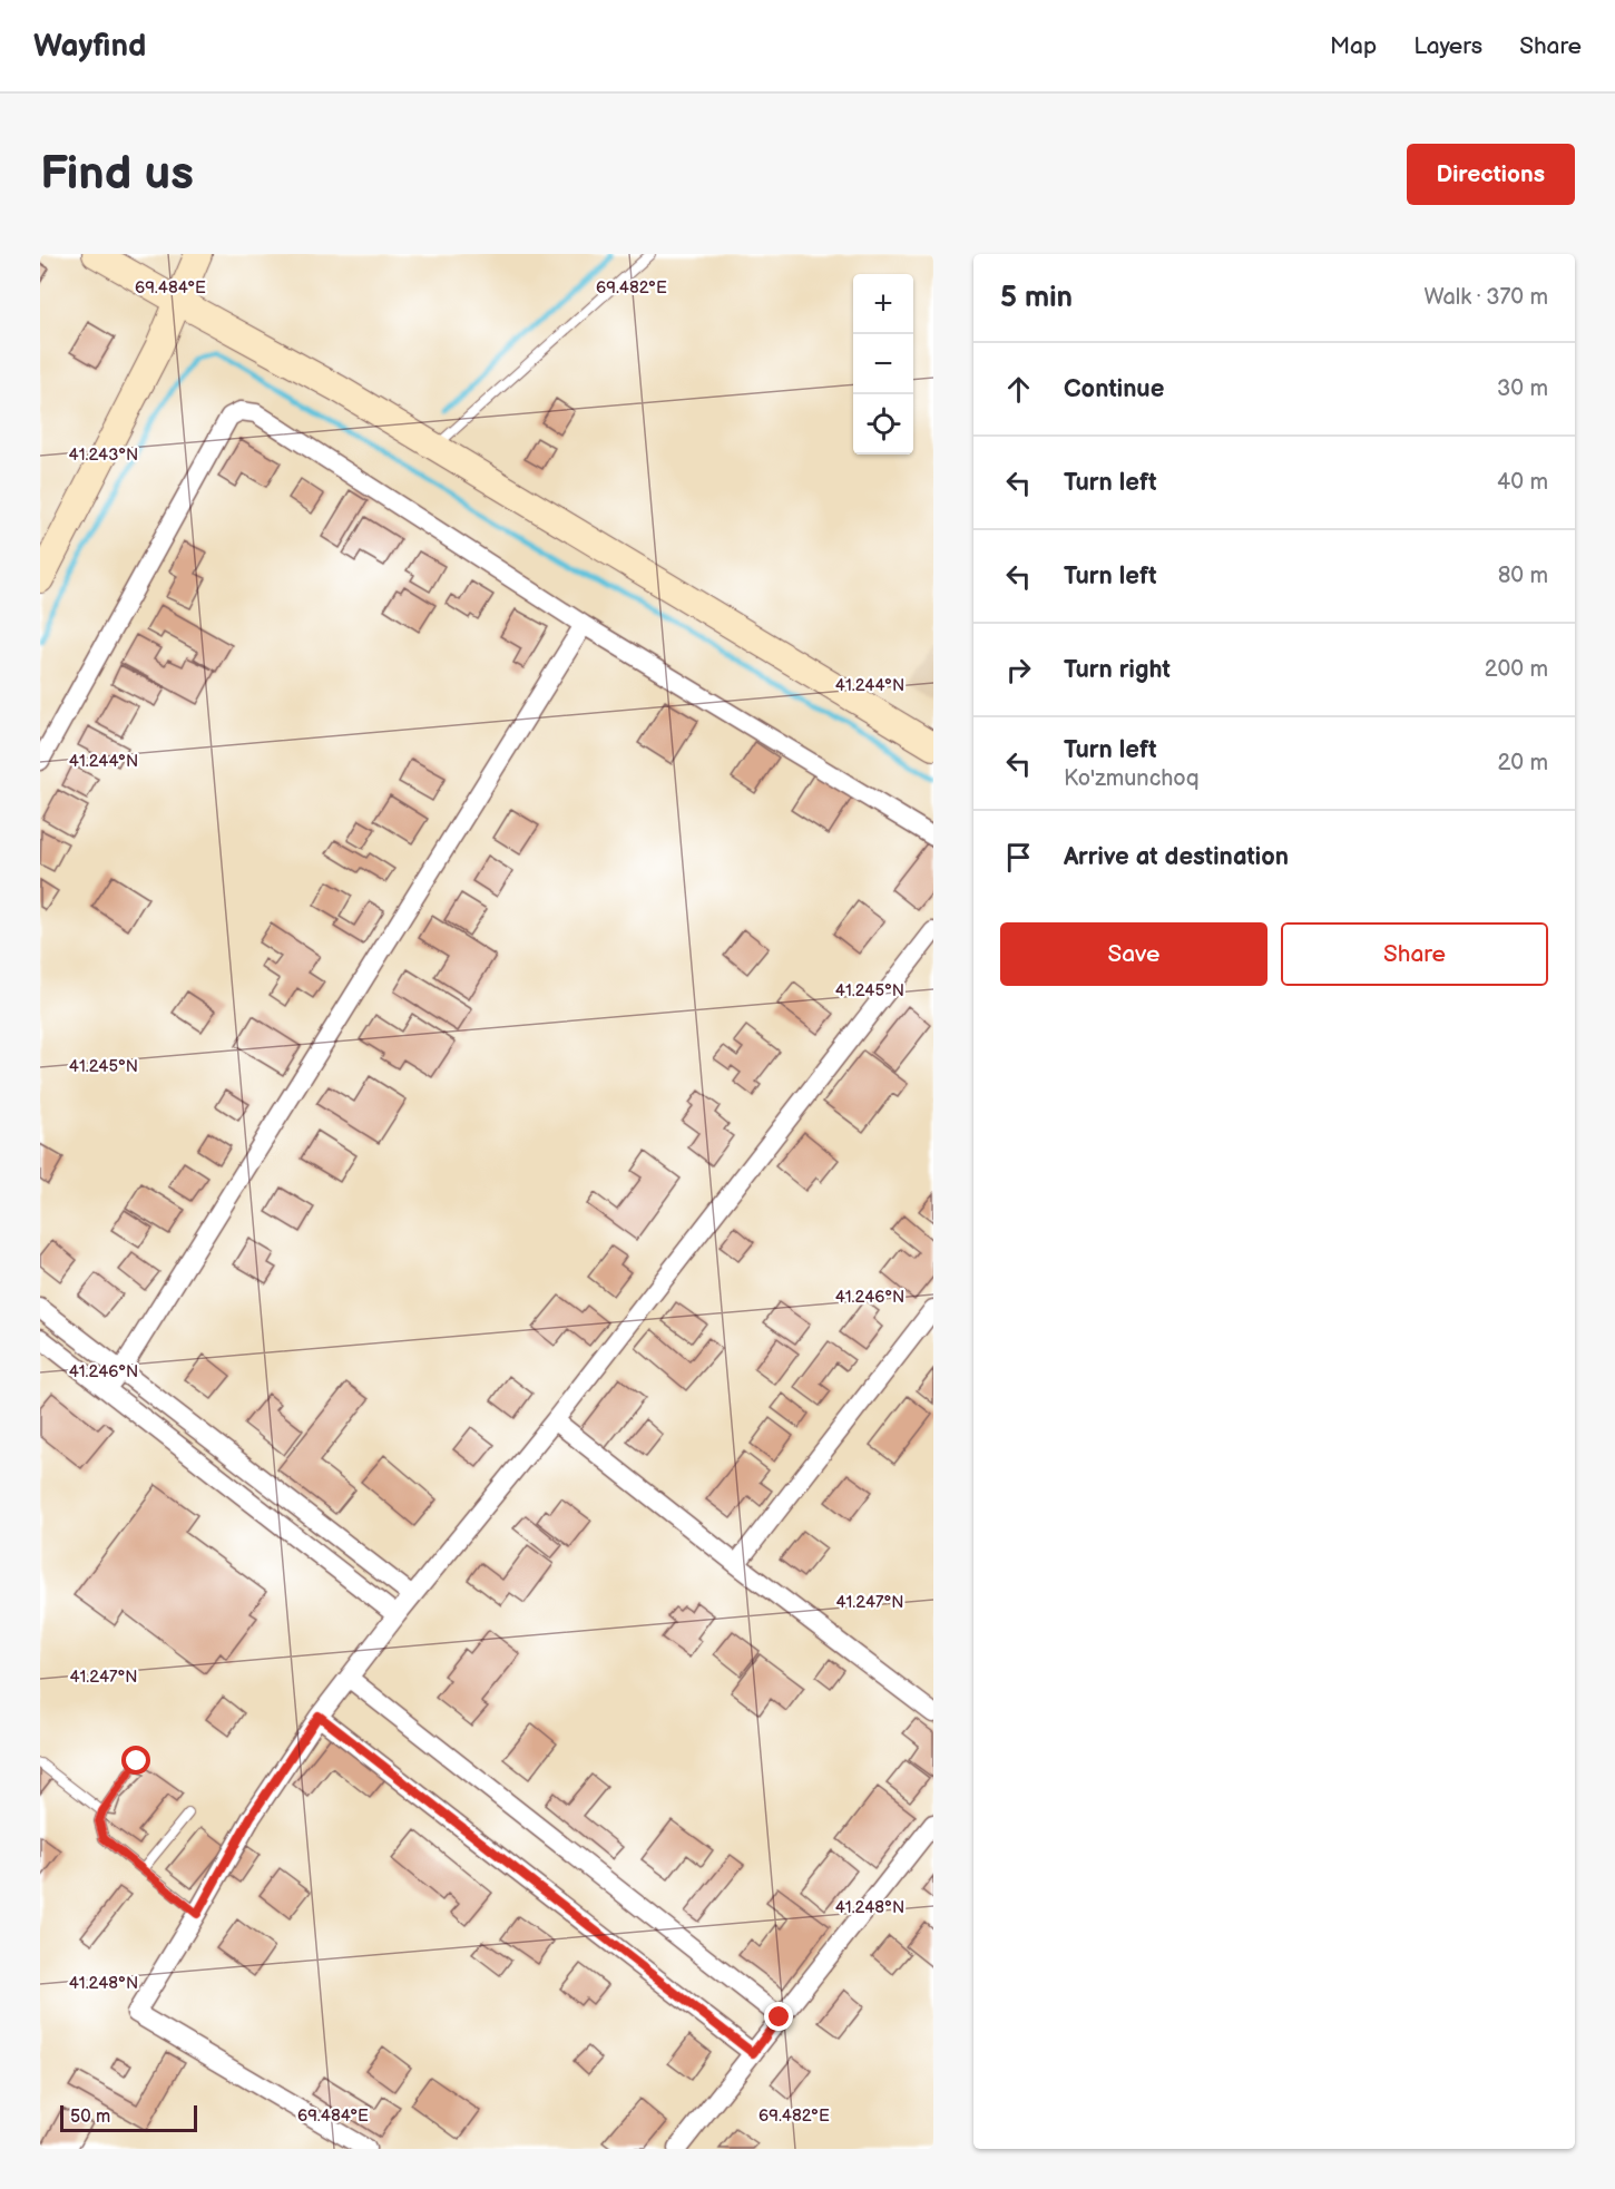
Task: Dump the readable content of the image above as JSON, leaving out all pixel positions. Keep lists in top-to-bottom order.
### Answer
{
  "scale_bar": "50 m",
  "page": {
    "header": "Wayfind",
    "nav": ["Map", "Layers", "Share"],
    "buttons": [
      "Directions",
      ["Save", "Share"]
    ],
    "title": "Find us",
    "heading": ["5 min", "Walk · 370 m"],
    "map_buttons": ["+", "−"],
    "list": [
      ["Continue", "30 m"],
      ["Turn left", "40 m"],
      ["Turn left", "80 m"],
      ["Turn right", "200 m"],
      ["Turn left", "Ko'zmunchoq", "20 m"],
      "Arrive at destination"
    ],
    "scale": "50 m"
  },
  "coordinates": [
    "69.484°E",
    "69.482°E",
    "41.243°N",
    "41.244°N",
    "41.245°N",
    "41.246°N",
    "41.247°N",
    "41.248°N"
  ]
}
